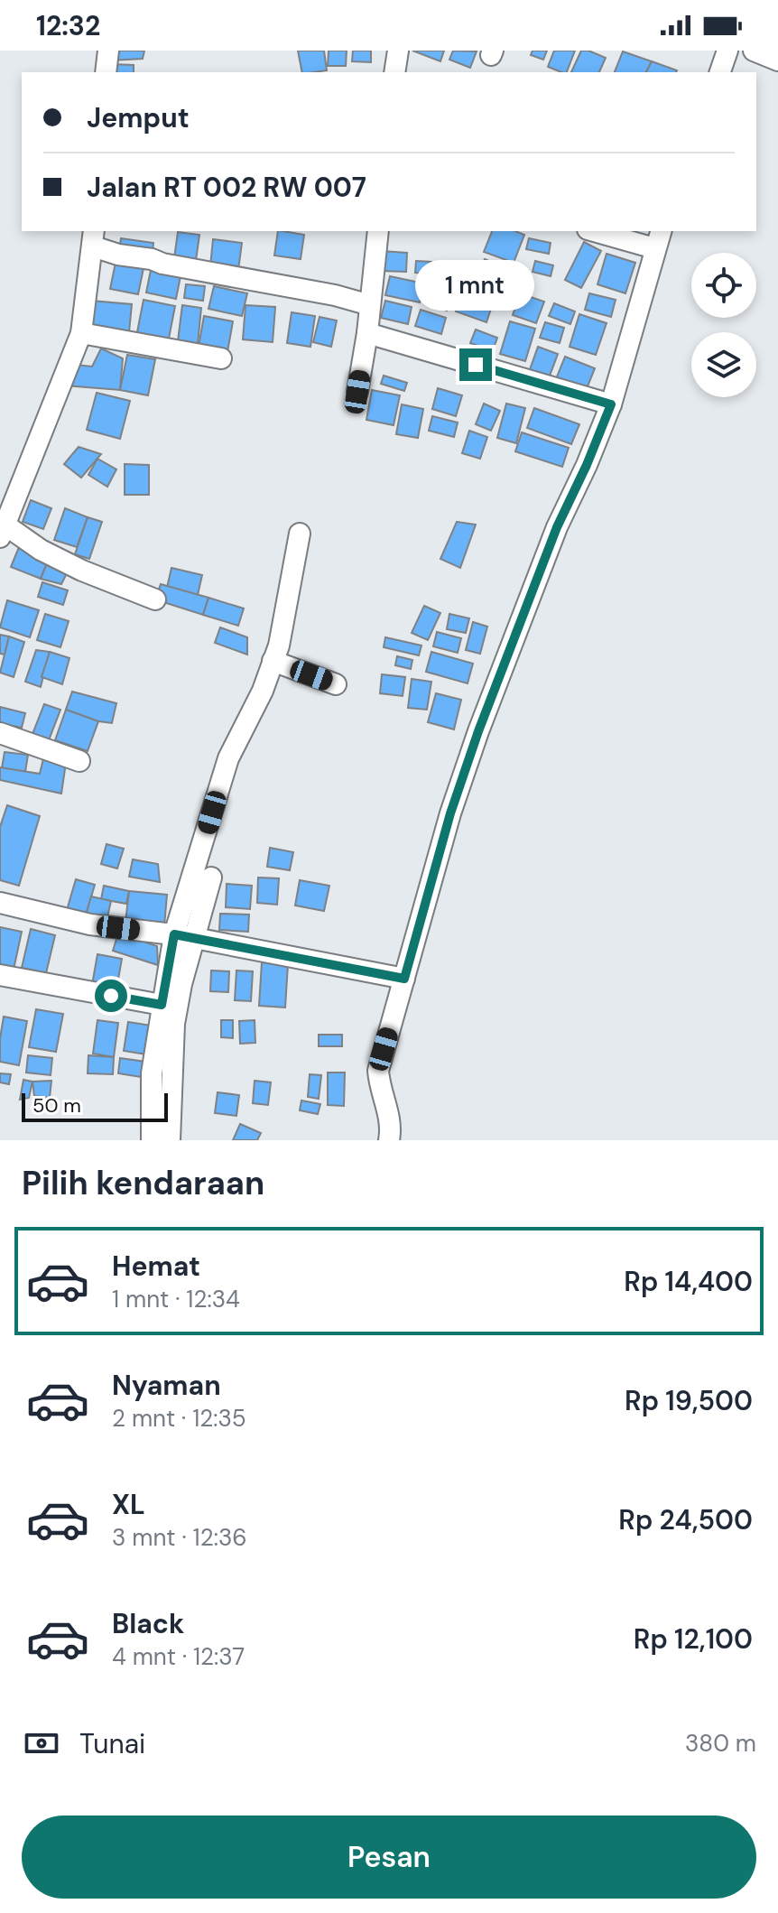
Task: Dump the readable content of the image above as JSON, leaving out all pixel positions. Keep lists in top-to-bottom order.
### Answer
{
  "scale_bar": "50 m",
  "page": {
    "status": "12:32",
    "banner": ["Jemput", "Jalan RT 002 RW 007"],
    "bubble": "1 mnt",
    "scale": "50 m",
    "heading": "Pilih kendaraan",
    "list": [
      {
        "name": "Hemat",
        "note": "1 mnt · 12:34",
        "value": "Rp 14,400"
      },
      {
        "name": "Nyaman",
        "note": "2 mnt · 12:35",
        "value": "Rp 19,500"
      },
      {
        "name": "XL",
        "note": "3 mnt · 12:36",
        "value": "Rp 24,500"
      },
      {
        "name": "Black",
        "note": "4 mnt · 12:37",
        "value": "Rp 12,100"
      }
    ],
    "pay": ["Tunai", "380 m"],
    "buttons": "Pesan"
  }
}
